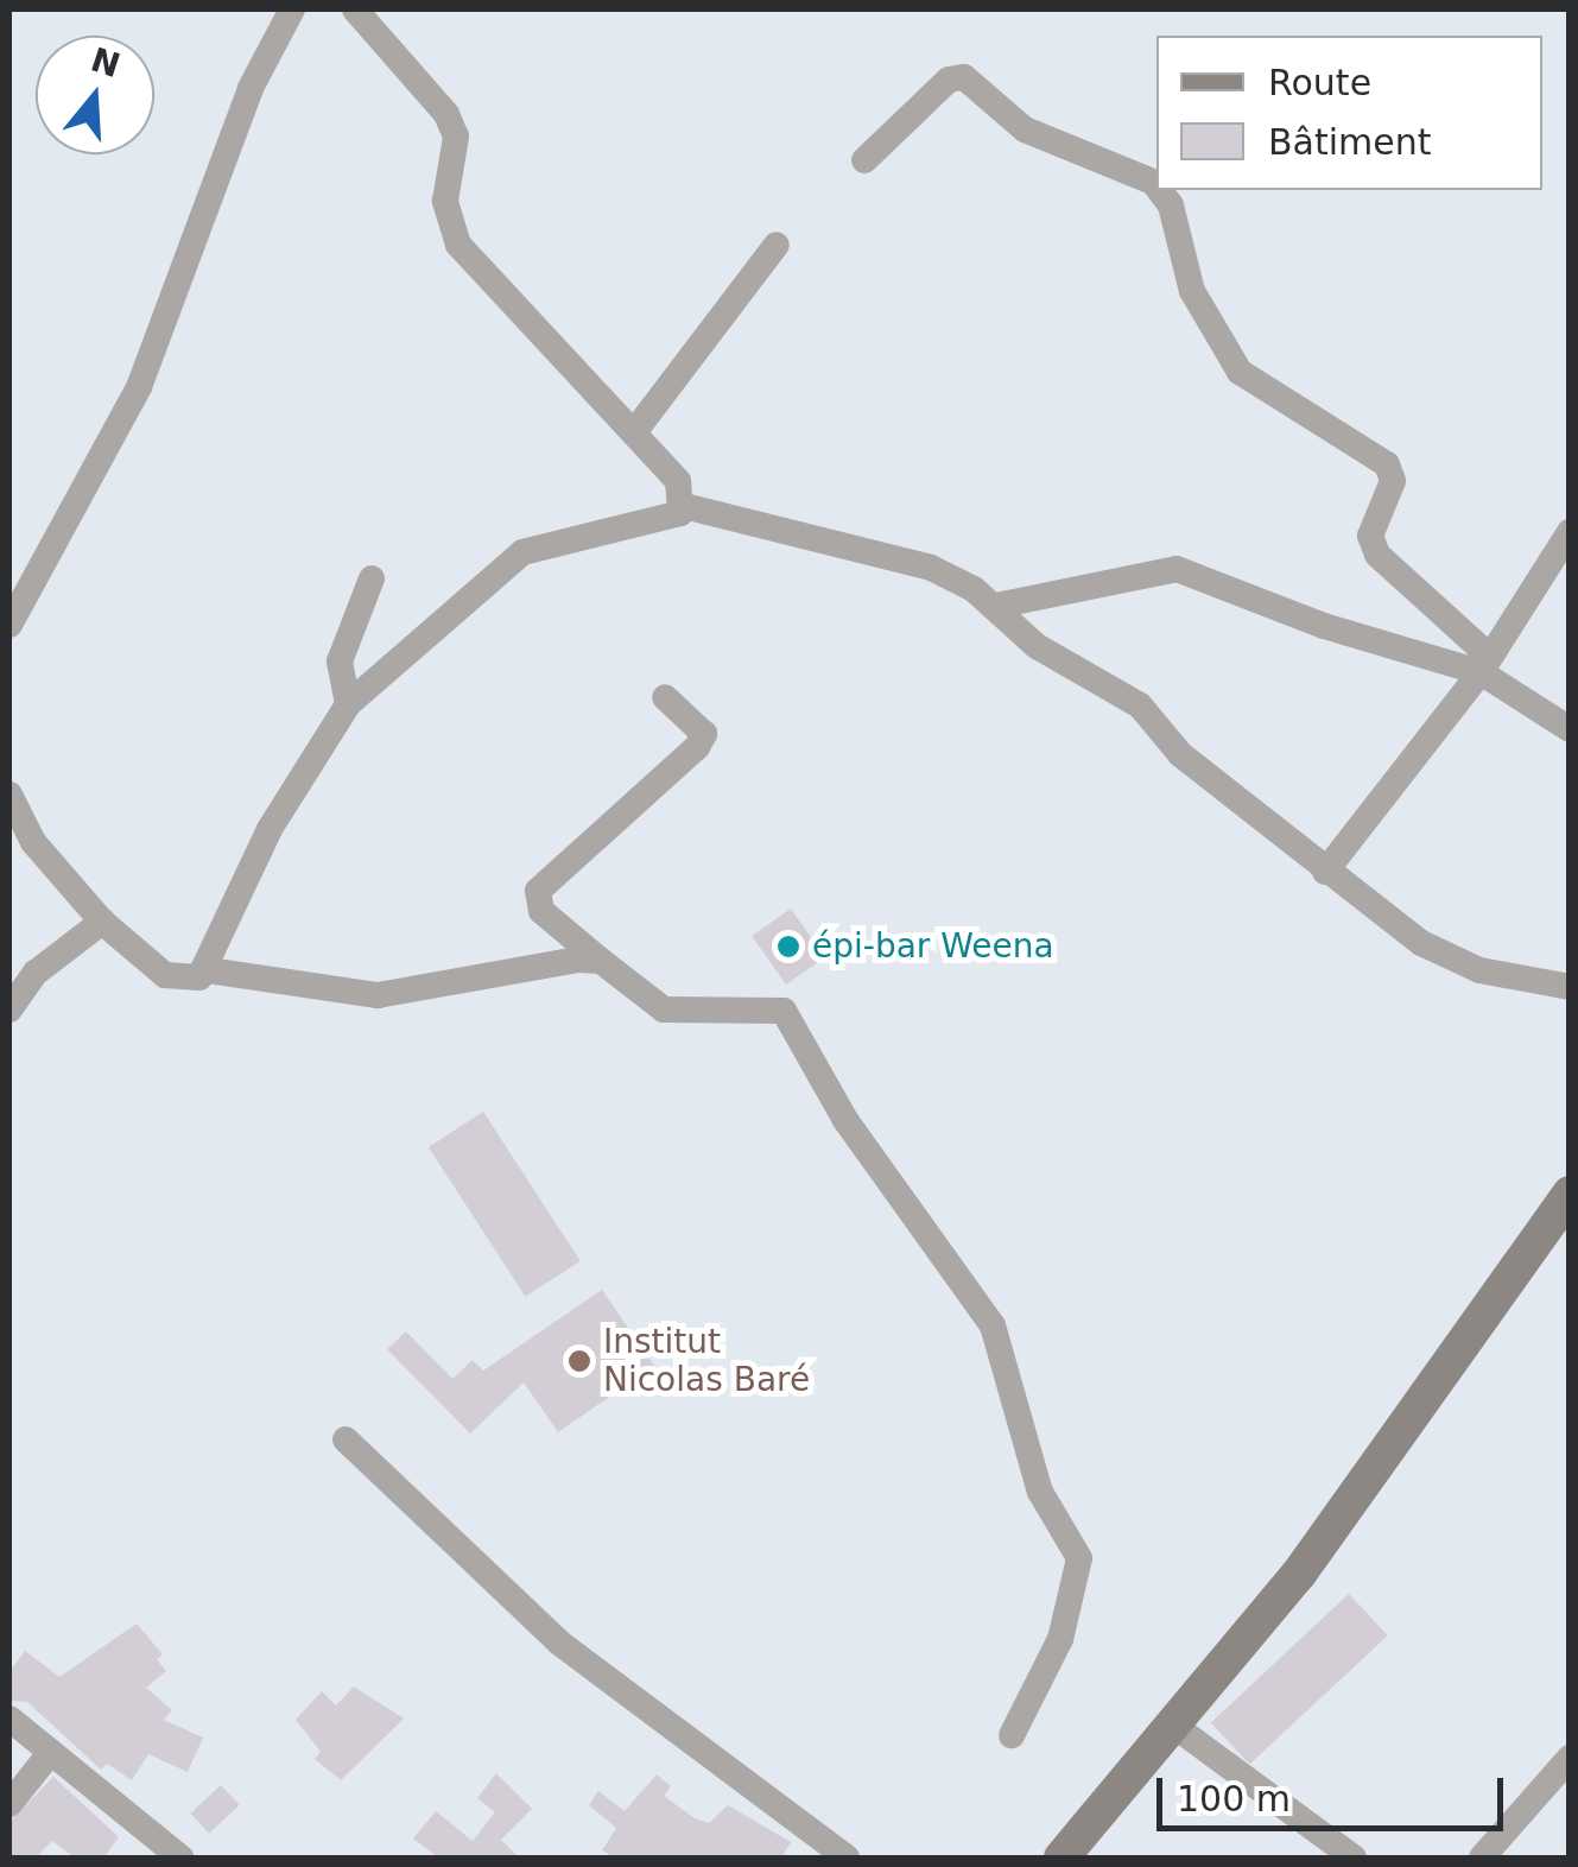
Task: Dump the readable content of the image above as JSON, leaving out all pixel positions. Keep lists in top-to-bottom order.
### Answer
{
  "places": ["épi-bar Weena", "Institut Nicolas Baré"],
  "legend": ["Route", "Bâtiment"],
  "scale_bar": "100 m",
  "north": "top"
}
